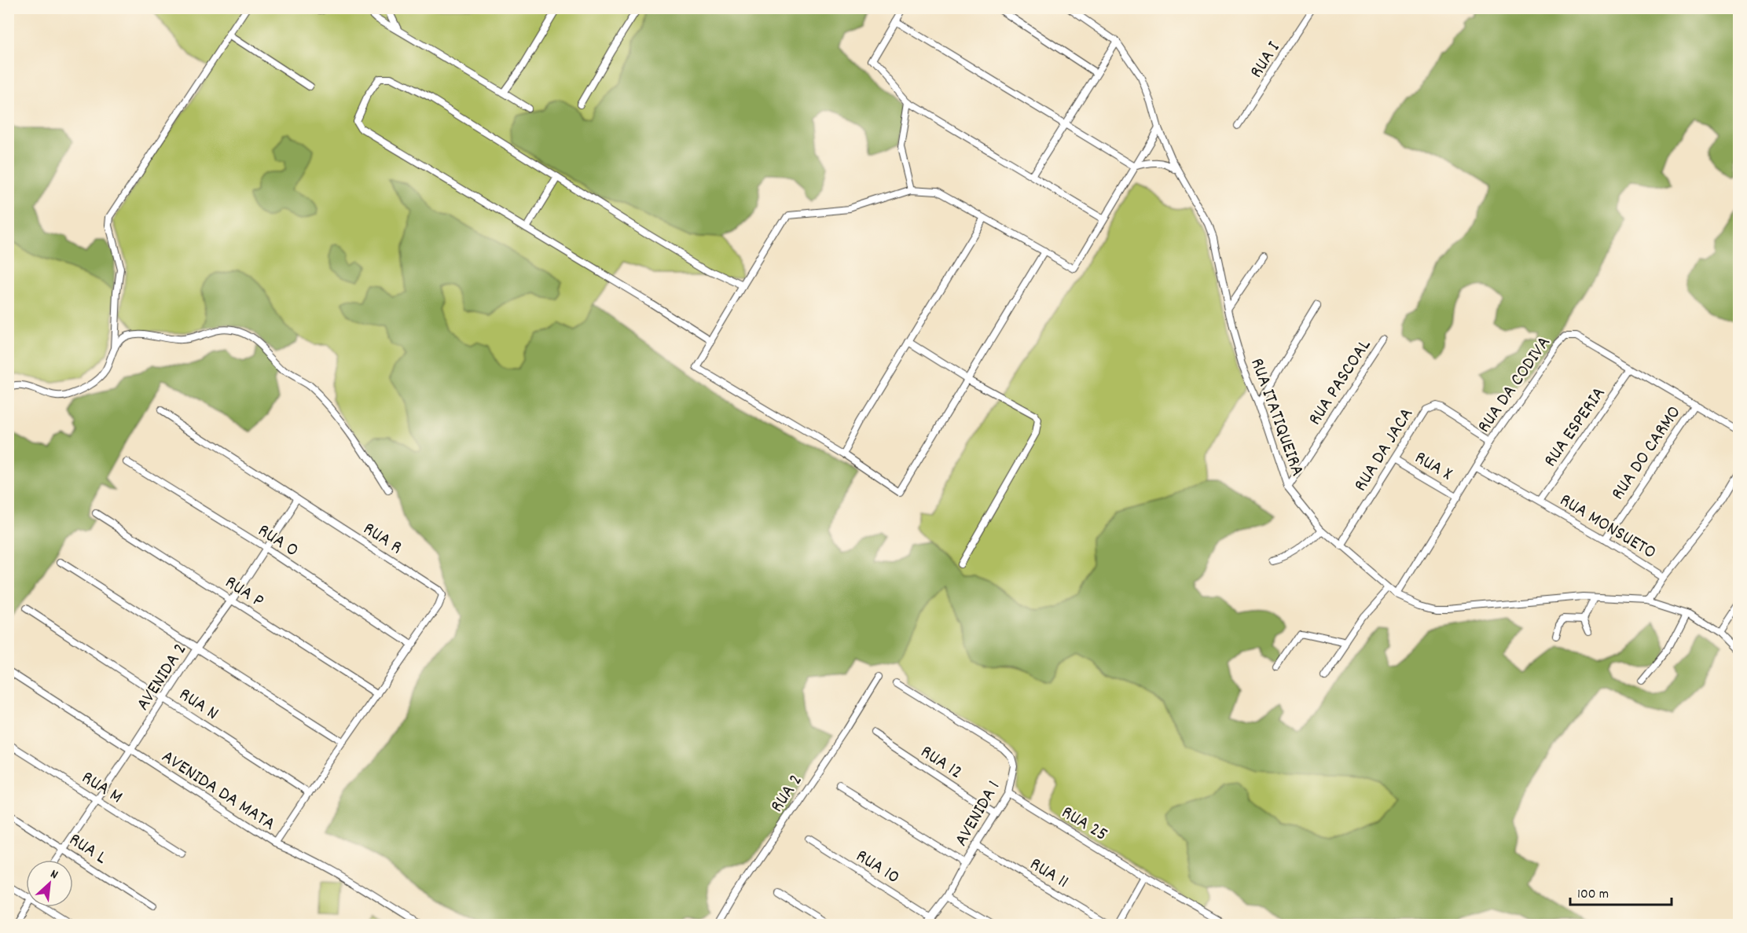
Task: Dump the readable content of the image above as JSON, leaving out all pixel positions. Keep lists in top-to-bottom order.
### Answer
{
  "streets": {
    "street": [
      "RUA I",
      "RUA PASCOAL",
      "RUA DA CODIVA",
      "RUA ITATIQUEIRA",
      "RUA ESPERIA",
      "RUA DA JACA",
      "RUA DO CARMO",
      "RUA X",
      "RUA MONSUETO",
      "RUA R",
      "RUA O",
      "RUA P",
      "AVENIDA 2",
      "RUA N",
      "RUA 12",
      "RUA M",
      "AVENIDA DA MATA",
      "RUA 2",
      "AVENIDA 1",
      "RUA 25",
      "RUA L",
      "RUA 10",
      "RUA 11"
    ]
  },
  "crossings": [
    ["RUA PASCOAL", "RUA ITATIQUEIRA"],
    ["RUA DA CODIVA", "RUA ITATIQUEIRA"],
    ["RUA DA CODIVA", "RUA ESPERIA"],
    ["RUA DA CODIVA", "RUA DA JACA"],
    ["RUA DA CODIVA", "RUA DO CARMO"],
    ["RUA DA CODIVA", "RUA X"],
    ["RUA DA CODIVA", "RUA MONSUETO"],
    ["RUA ITATIQUEIRA", "RUA DA JACA"],
    ["RUA ESPERIA", "RUA MONSUETO"],
    ["RUA DA JACA", "RUA X"],
    ["RUA DO CARMO", "RUA MONSUETO"],
    ["RUA R", "RUA O"],
    ["RUA R", "AVENIDA 2"],
    ["RUA O", "AVENIDA 2"],
    ["RUA P", "AVENIDA 2"],
    ["AVENIDA 2", "RUA N"],
    ["AVENIDA 2", "RUA M"],
    ["AVENIDA 2", "AVENIDA DA MATA"],
    ["AVENIDA 2", "RUA L"],
    ["RUA 12", "AVENIDA 1"],
    ["AVENIDA 1", "RUA 25"],
    ["AVENIDA 1", "RUA 10"],
    ["AVENIDA 1", "RUA 11"]
  ],
  "scale_bar": "100 m",
  "north": "top right"
}
